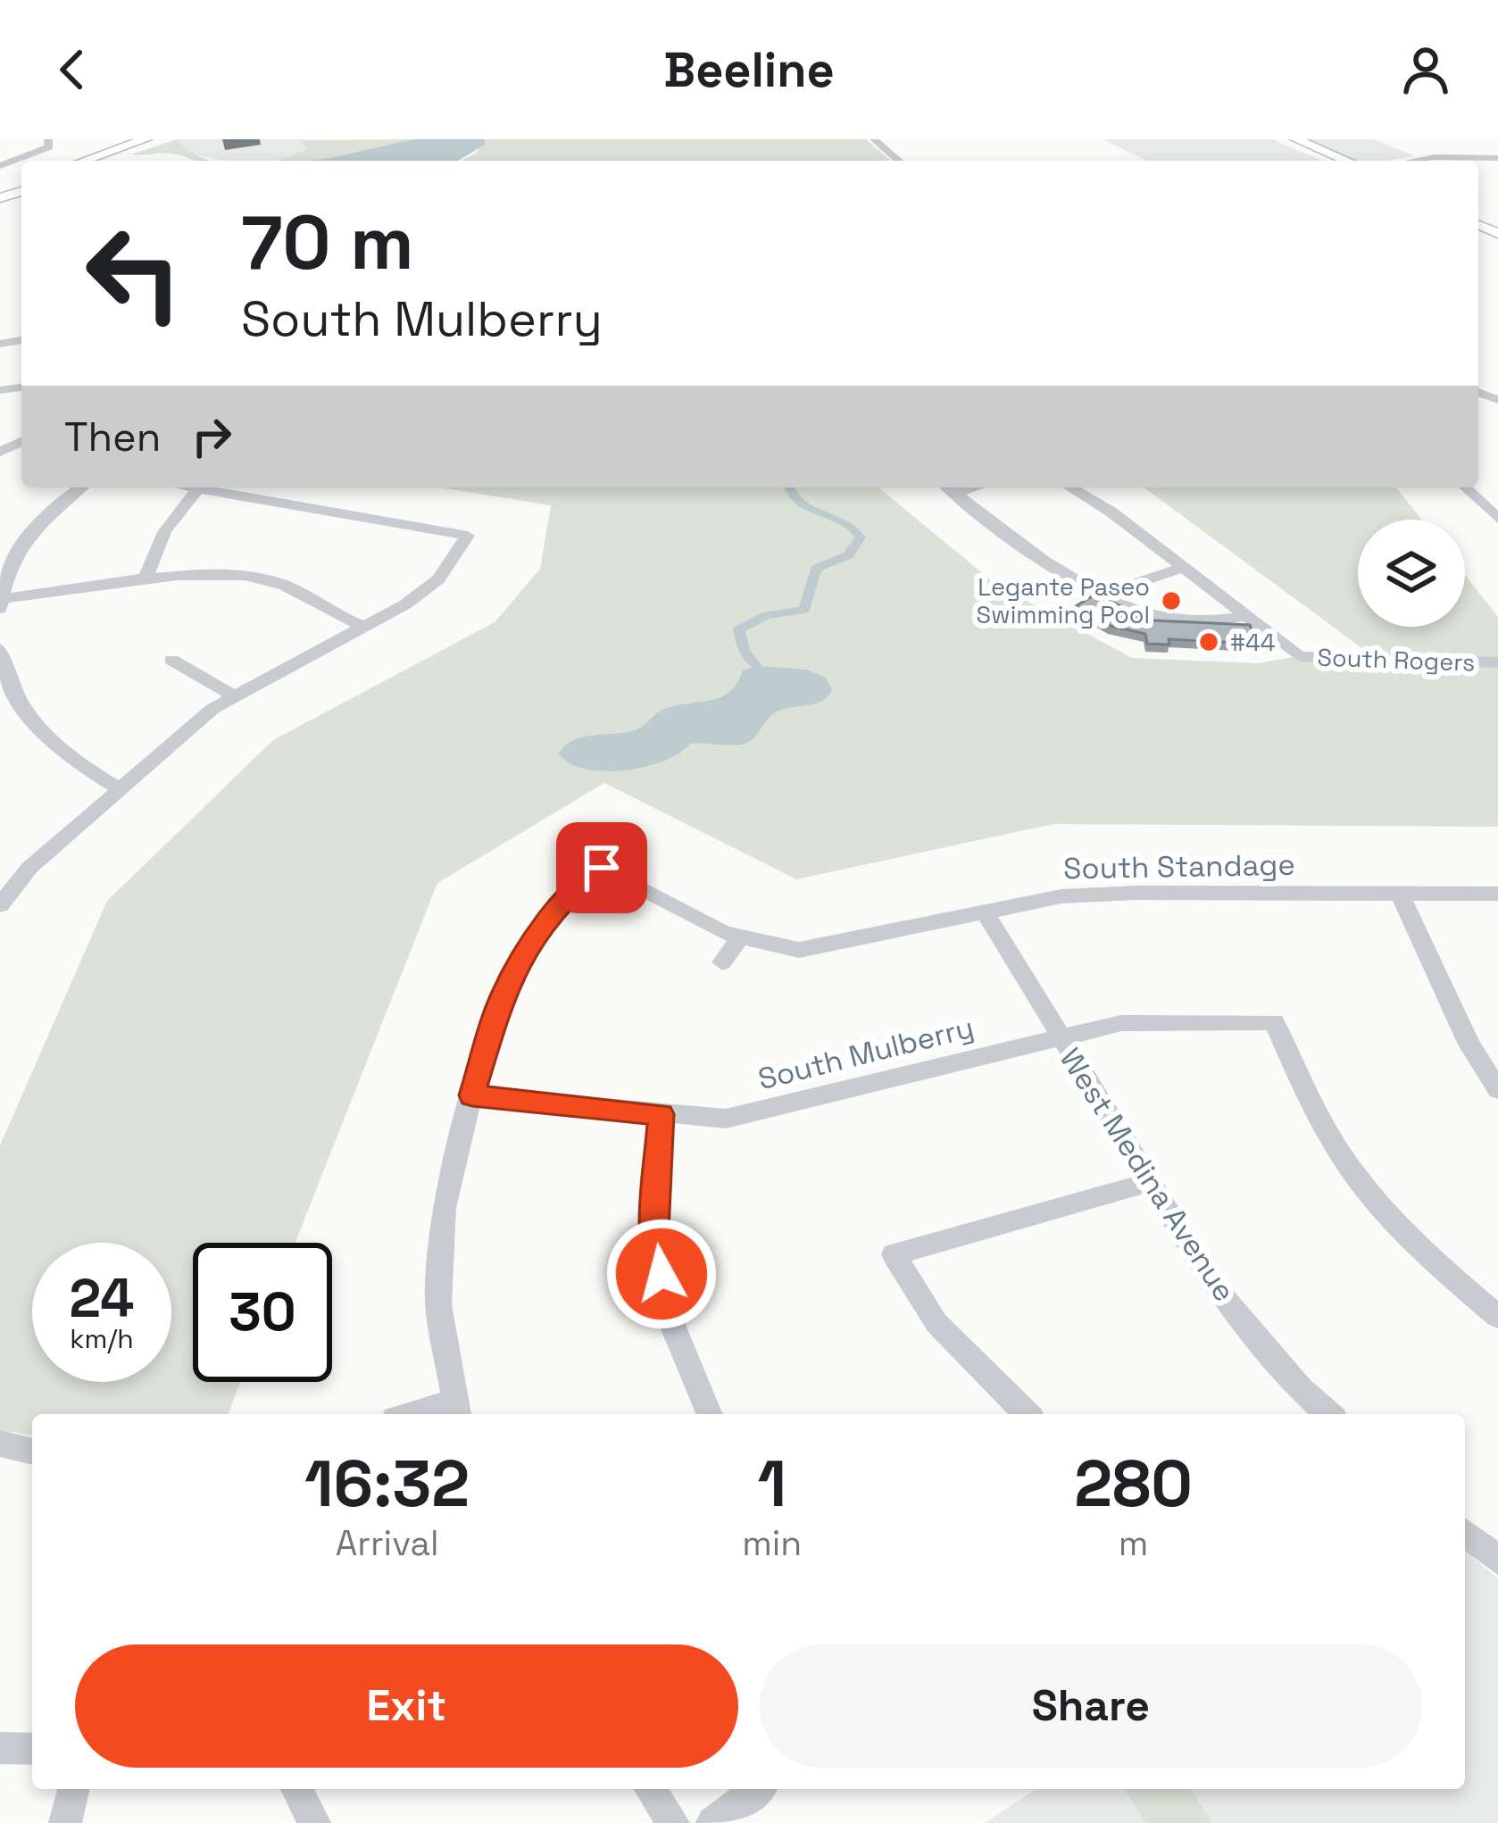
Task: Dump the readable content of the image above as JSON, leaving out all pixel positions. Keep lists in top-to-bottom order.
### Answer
{
  "streets": {
    "street": [
      "South Rogers",
      "South Standage",
      "South Mulberry",
      "West Medina Avenue"
    ]
  },
  "crossings": [
    ["South Standage", "South Mulberry"],
    ["South Standage", "West Medina Avenue"],
    ["South Mulberry", "West Medina Avenue"]
  ],
  "places": ["Legante Paseo Swimming Pool", "#44"],
  "page": {
    "header": "Beeline",
    "turn": ["70 m", "South Mulberry"],
    "then": "Then",
    "speed": "24 km/h",
    "limit": "30",
    "eta": [
      "16:32",
      "Arrival",
      "1",
      "min",
      "280",
      "m"
    ],
    "buttons": ["Exit", "Share"]
  }
}
